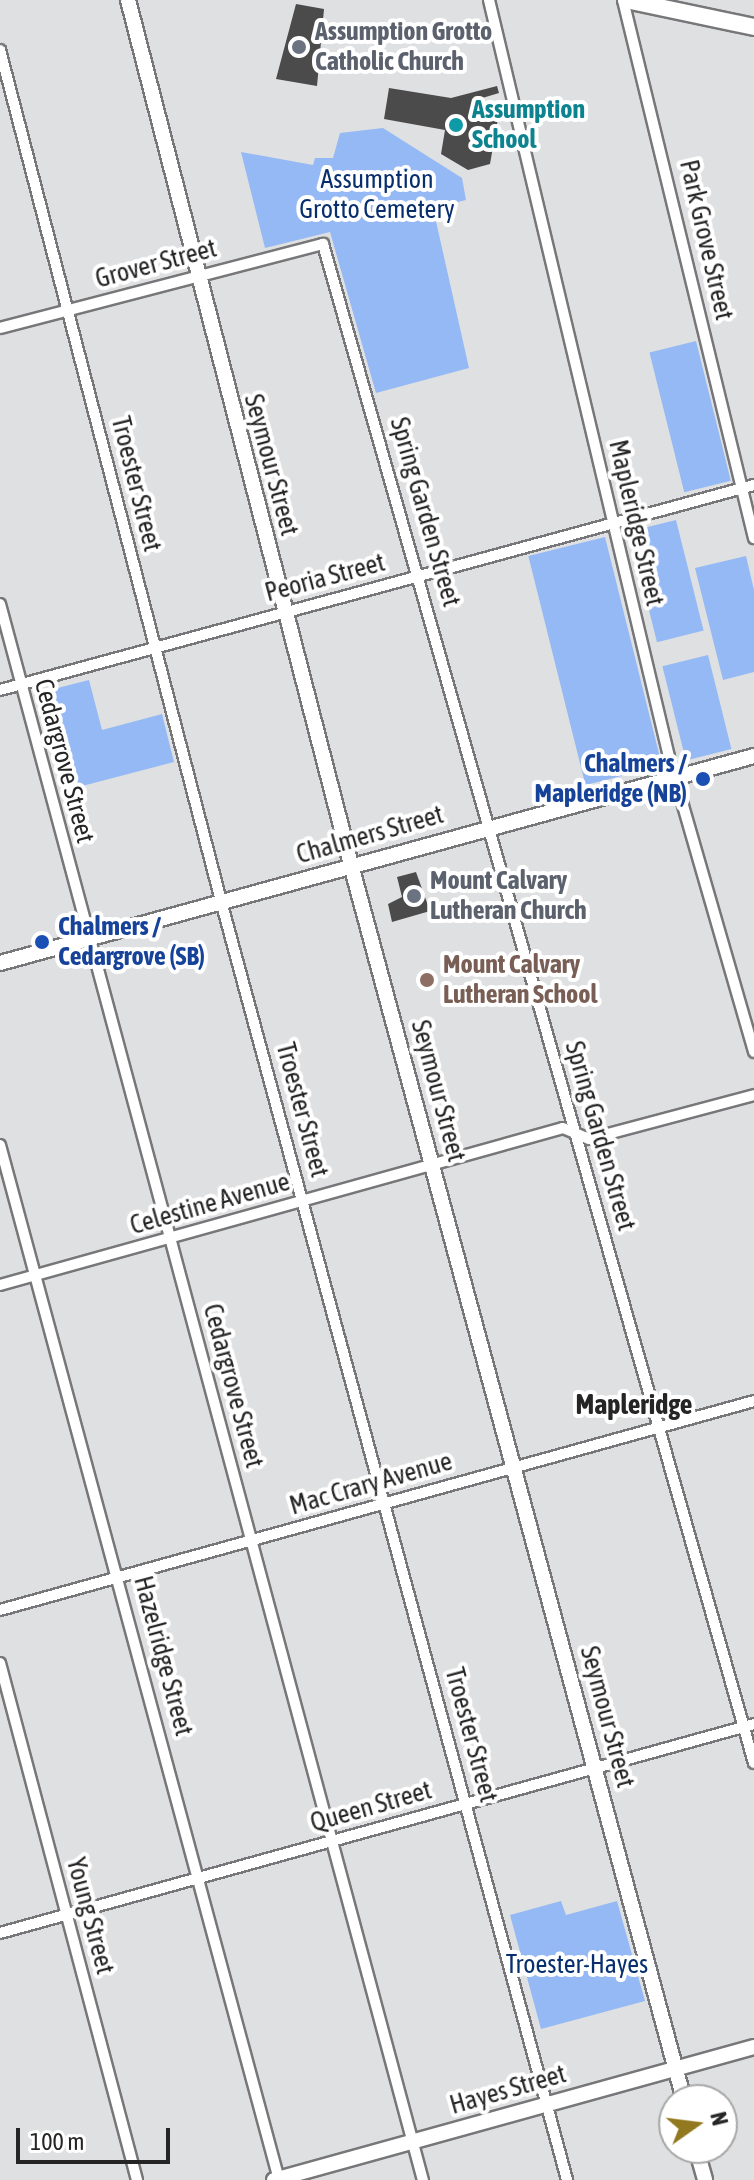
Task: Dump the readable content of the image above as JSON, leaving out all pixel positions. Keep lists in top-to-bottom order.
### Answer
{
  "streets": {
    "street": [
      "Park Grove Street",
      "Grover Street",
      "Seymour Street",
      "Troester Street",
      "Spring Garden Street",
      "Mapleridge Street",
      "Peoria Street",
      "Cedargrove Street",
      "Chalmers Street",
      "Celestine Avenue",
      "Mac Crary Avenue",
      "Hazelridge Street",
      "Queen Street",
      "Young Street",
      "Hayes Street"
    ]
  },
  "crossings": [
    ["Park Grove Street", "Peoria Street"],
    ["Grover Street", "Seymour Street"],
    ["Grover Street", "Troester Street"],
    ["Grover Street", "Spring Garden Street"],
    ["Seymour Street", "Peoria Street"],
    ["Seymour Street", "Chalmers Street"],
    ["Seymour Street", "Celestine Avenue"],
    ["Seymour Street", "Mac Crary Avenue"],
    ["Seymour Street", "Queen Street"],
    ["Seymour Street", "Hayes Street"],
    ["Troester Street", "Peoria Street"],
    ["Troester Street", "Chalmers Street"],
    ["Troester Street", "Celestine Avenue"],
    ["Troester Street", "Mac Crary Avenue"],
    ["Troester Street", "Queen Street"],
    ["Troester Street", "Hayes Street"],
    ["Spring Garden Street", "Peoria Street"],
    ["Spring Garden Street", "Chalmers Street"],
    ["Spring Garden Street", "Celestine Avenue"],
    ["Spring Garden Street", "Mac Crary Avenue"],
    ["Spring Garden Street", "Queen Street"],
    ["Mapleridge Street", "Peoria Street"],
    ["Mapleridge Street", "Chalmers Street"],
    ["Peoria Street", "Cedargrove Street"],
    ["Cedargrove Street", "Chalmers Street"],
    ["Cedargrove Street", "Celestine Avenue"],
    ["Cedargrove Street", "Mac Crary Avenue"],
    ["Cedargrove Street", "Queen Street"],
    ["Cedargrove Street", "Hayes Street"],
    ["Celestine Avenue", "Hazelridge Street"],
    ["Mac Crary Avenue", "Hazelridge Street"],
    ["Hazelridge Street", "Queen Street"],
    ["Hazelridge Street", "Hayes Street"],
    ["Queen Street", "Young Street"]
  ],
  "districts": ["Mapleridge"],
  "parks": ["Assumption Grotto Cemetery", "Troester-Hayes"],
  "places": [
    "Assumption Grotto Catholic Church",
    "Assumption School",
    "Chalmers / Mapleridge (NB)",
    "Mount Calvary Lutheran Church",
    "Chalmers / Cedargrove (SB)",
    "Mount Calvary Lutheran School"
  ],
  "scale_bar": "100 m",
  "north": "right"
}
